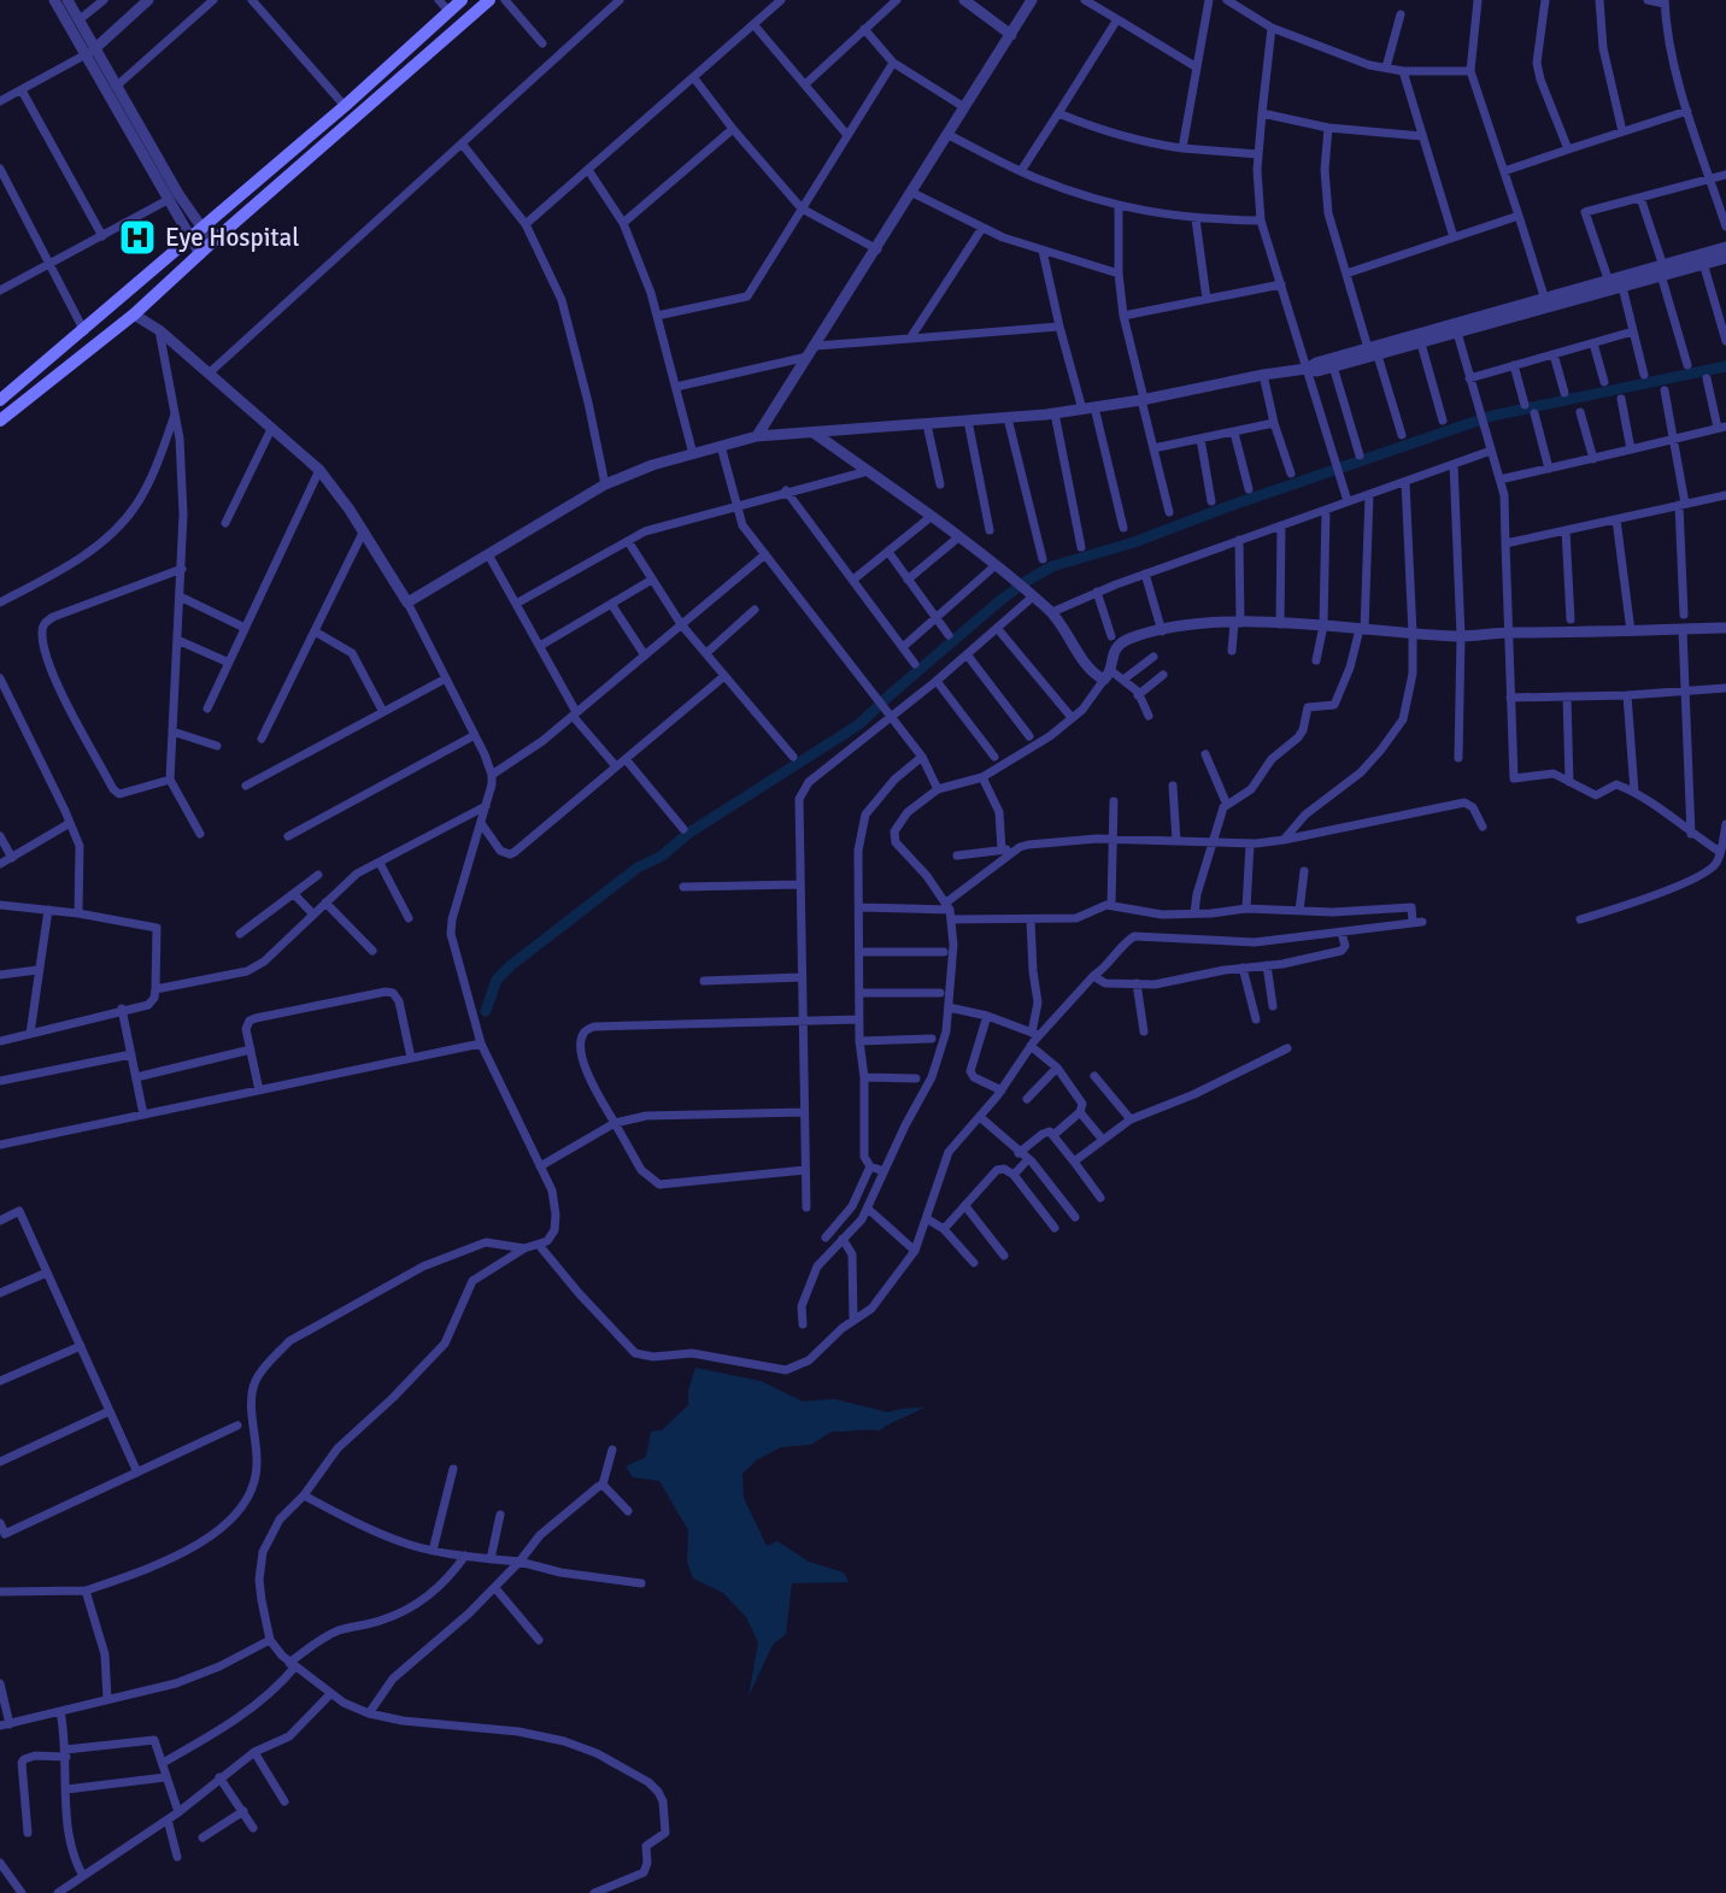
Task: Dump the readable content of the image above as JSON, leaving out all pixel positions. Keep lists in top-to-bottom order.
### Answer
{
  "places": {
    "hospital": ["Eye Hospital"]
  }
}
